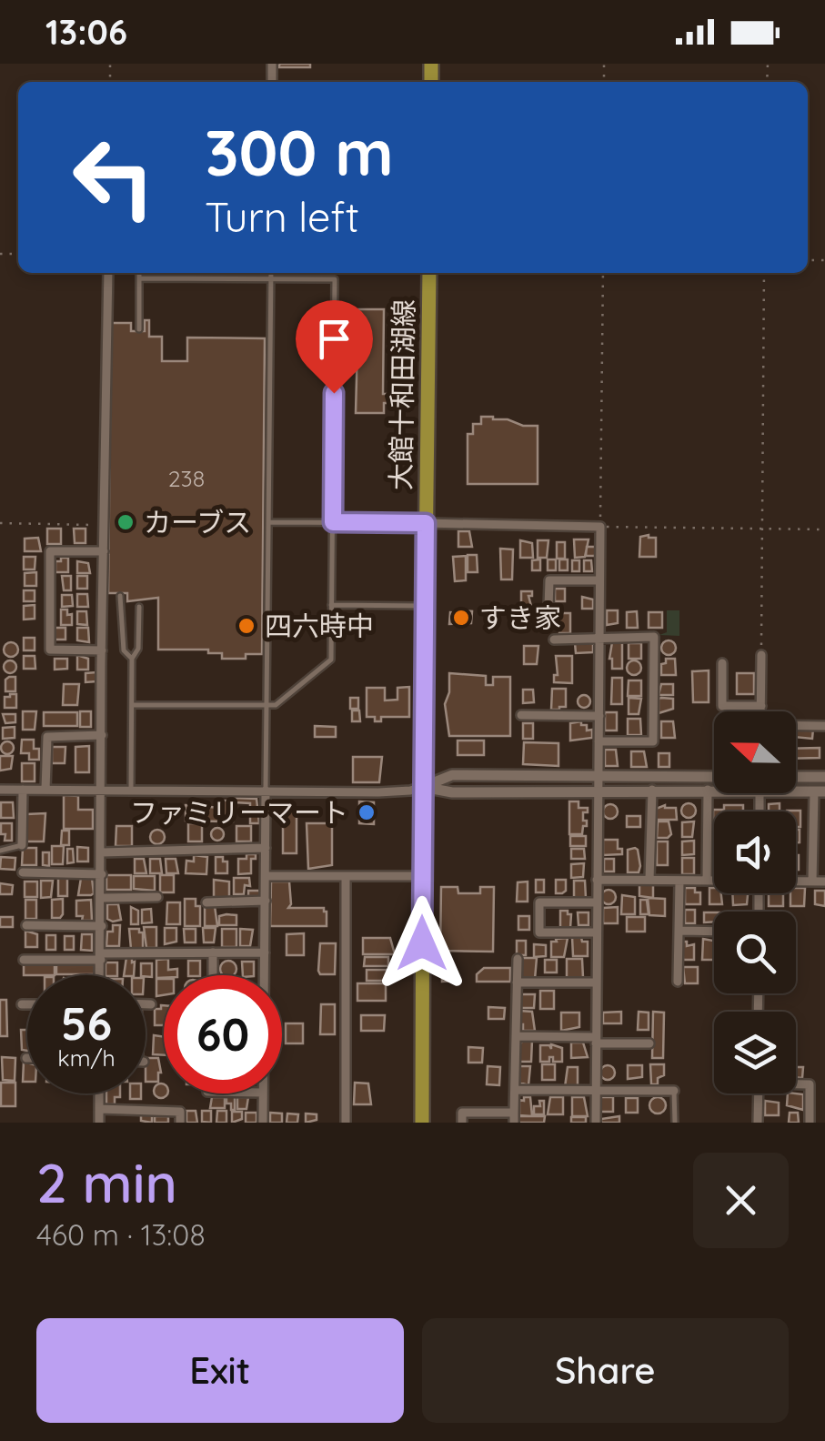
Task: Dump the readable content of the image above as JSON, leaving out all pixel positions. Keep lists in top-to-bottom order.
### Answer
{
  "streets": {
    "main road": ["大館十和田湖線"]
  },
  "places": [
    "カーブス",
    "すき家",
    "四六時中",
    "ファミリーマート"
  ],
  "house_numbers": ["238"],
  "north": "left",
  "page": {
    "status": "13:06",
    "turn": ["300 m", "Turn left"],
    "speed": "56 km/h",
    "limit": "60",
    "heading": ["2 min", "460 m · 13:08"],
    "buttons": ["Exit", "Share"]
  }
}
